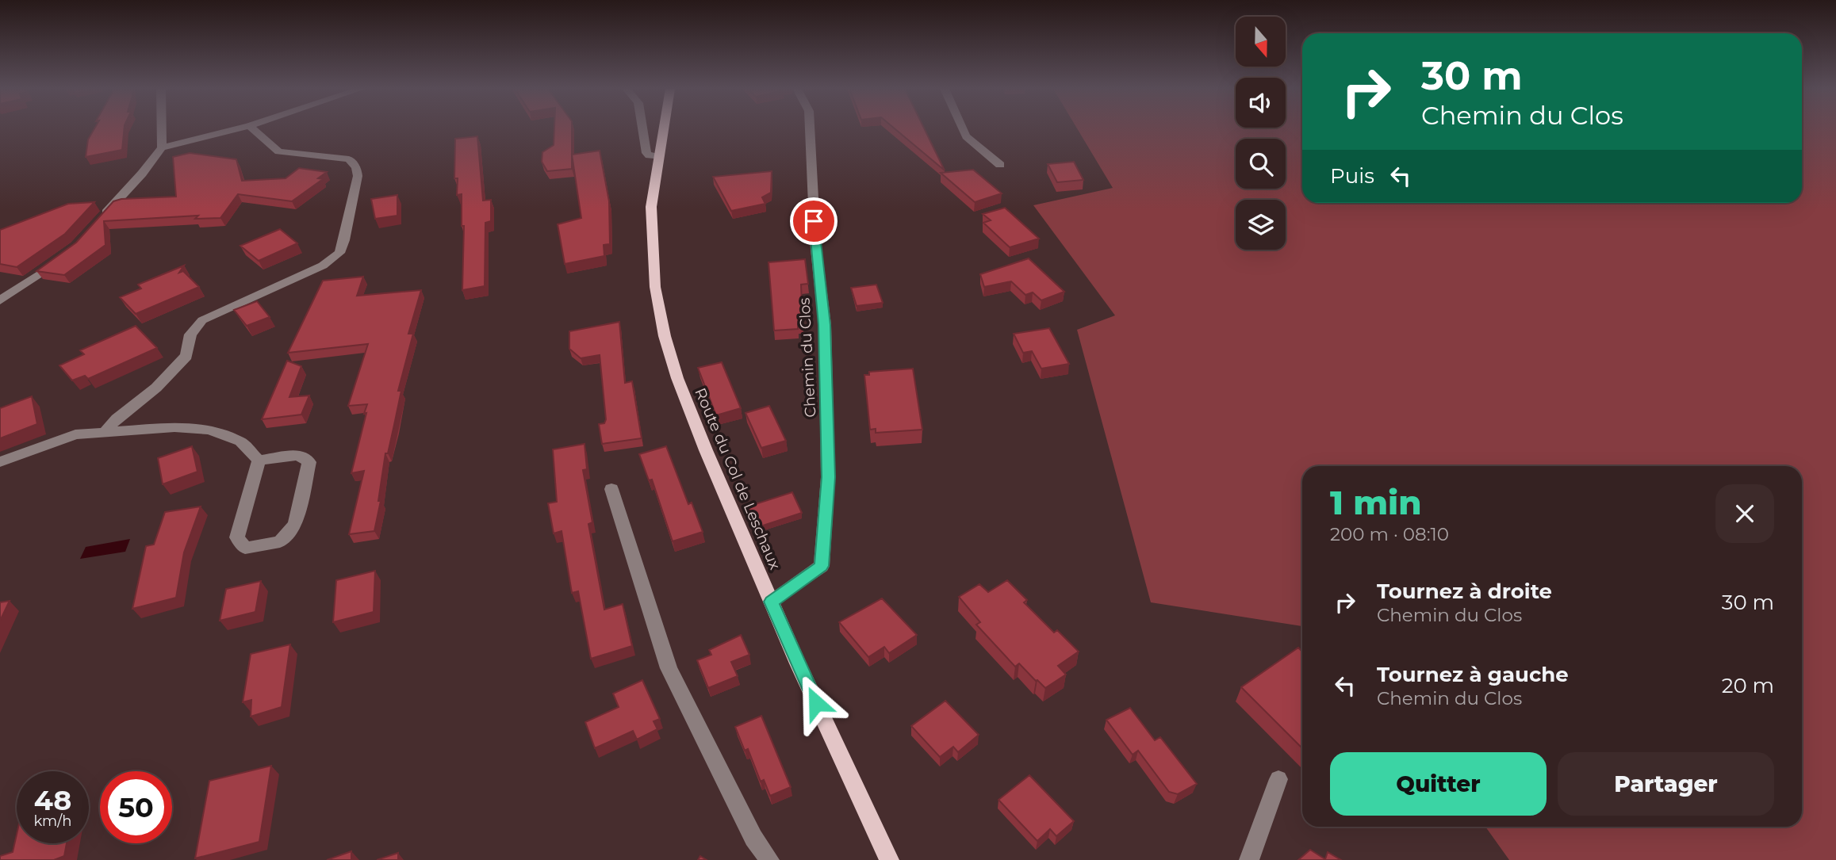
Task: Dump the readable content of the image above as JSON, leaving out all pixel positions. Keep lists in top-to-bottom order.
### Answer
{
  "streets": {
    "main road": ["Route du Col de Leschaux"],
    "street": ["Chemin du Clos"]
  },
  "crossings": [
    ["Chemin du Clos", "Route du Col de Leschaux"]
  ],
  "north": "bottom",
  "page": {
    "turn": ["30 m", "Chemin du Clos"],
    "then": "Puis",
    "heading": ["1 min", "200 m · 08:10"],
    "list": [
      {
        "name": "Tournez à droite",
        "note": "Chemin du Clos",
        "value": "30 m"
      },
      {
        "name": "Tournez à gauche",
        "note": "Chemin du Clos",
        "value": "20 m"
      }
    ],
    "buttons": ["Quitter", "Partager"],
    "speed": "48 km/h",
    "limit": "50"
  }
}
